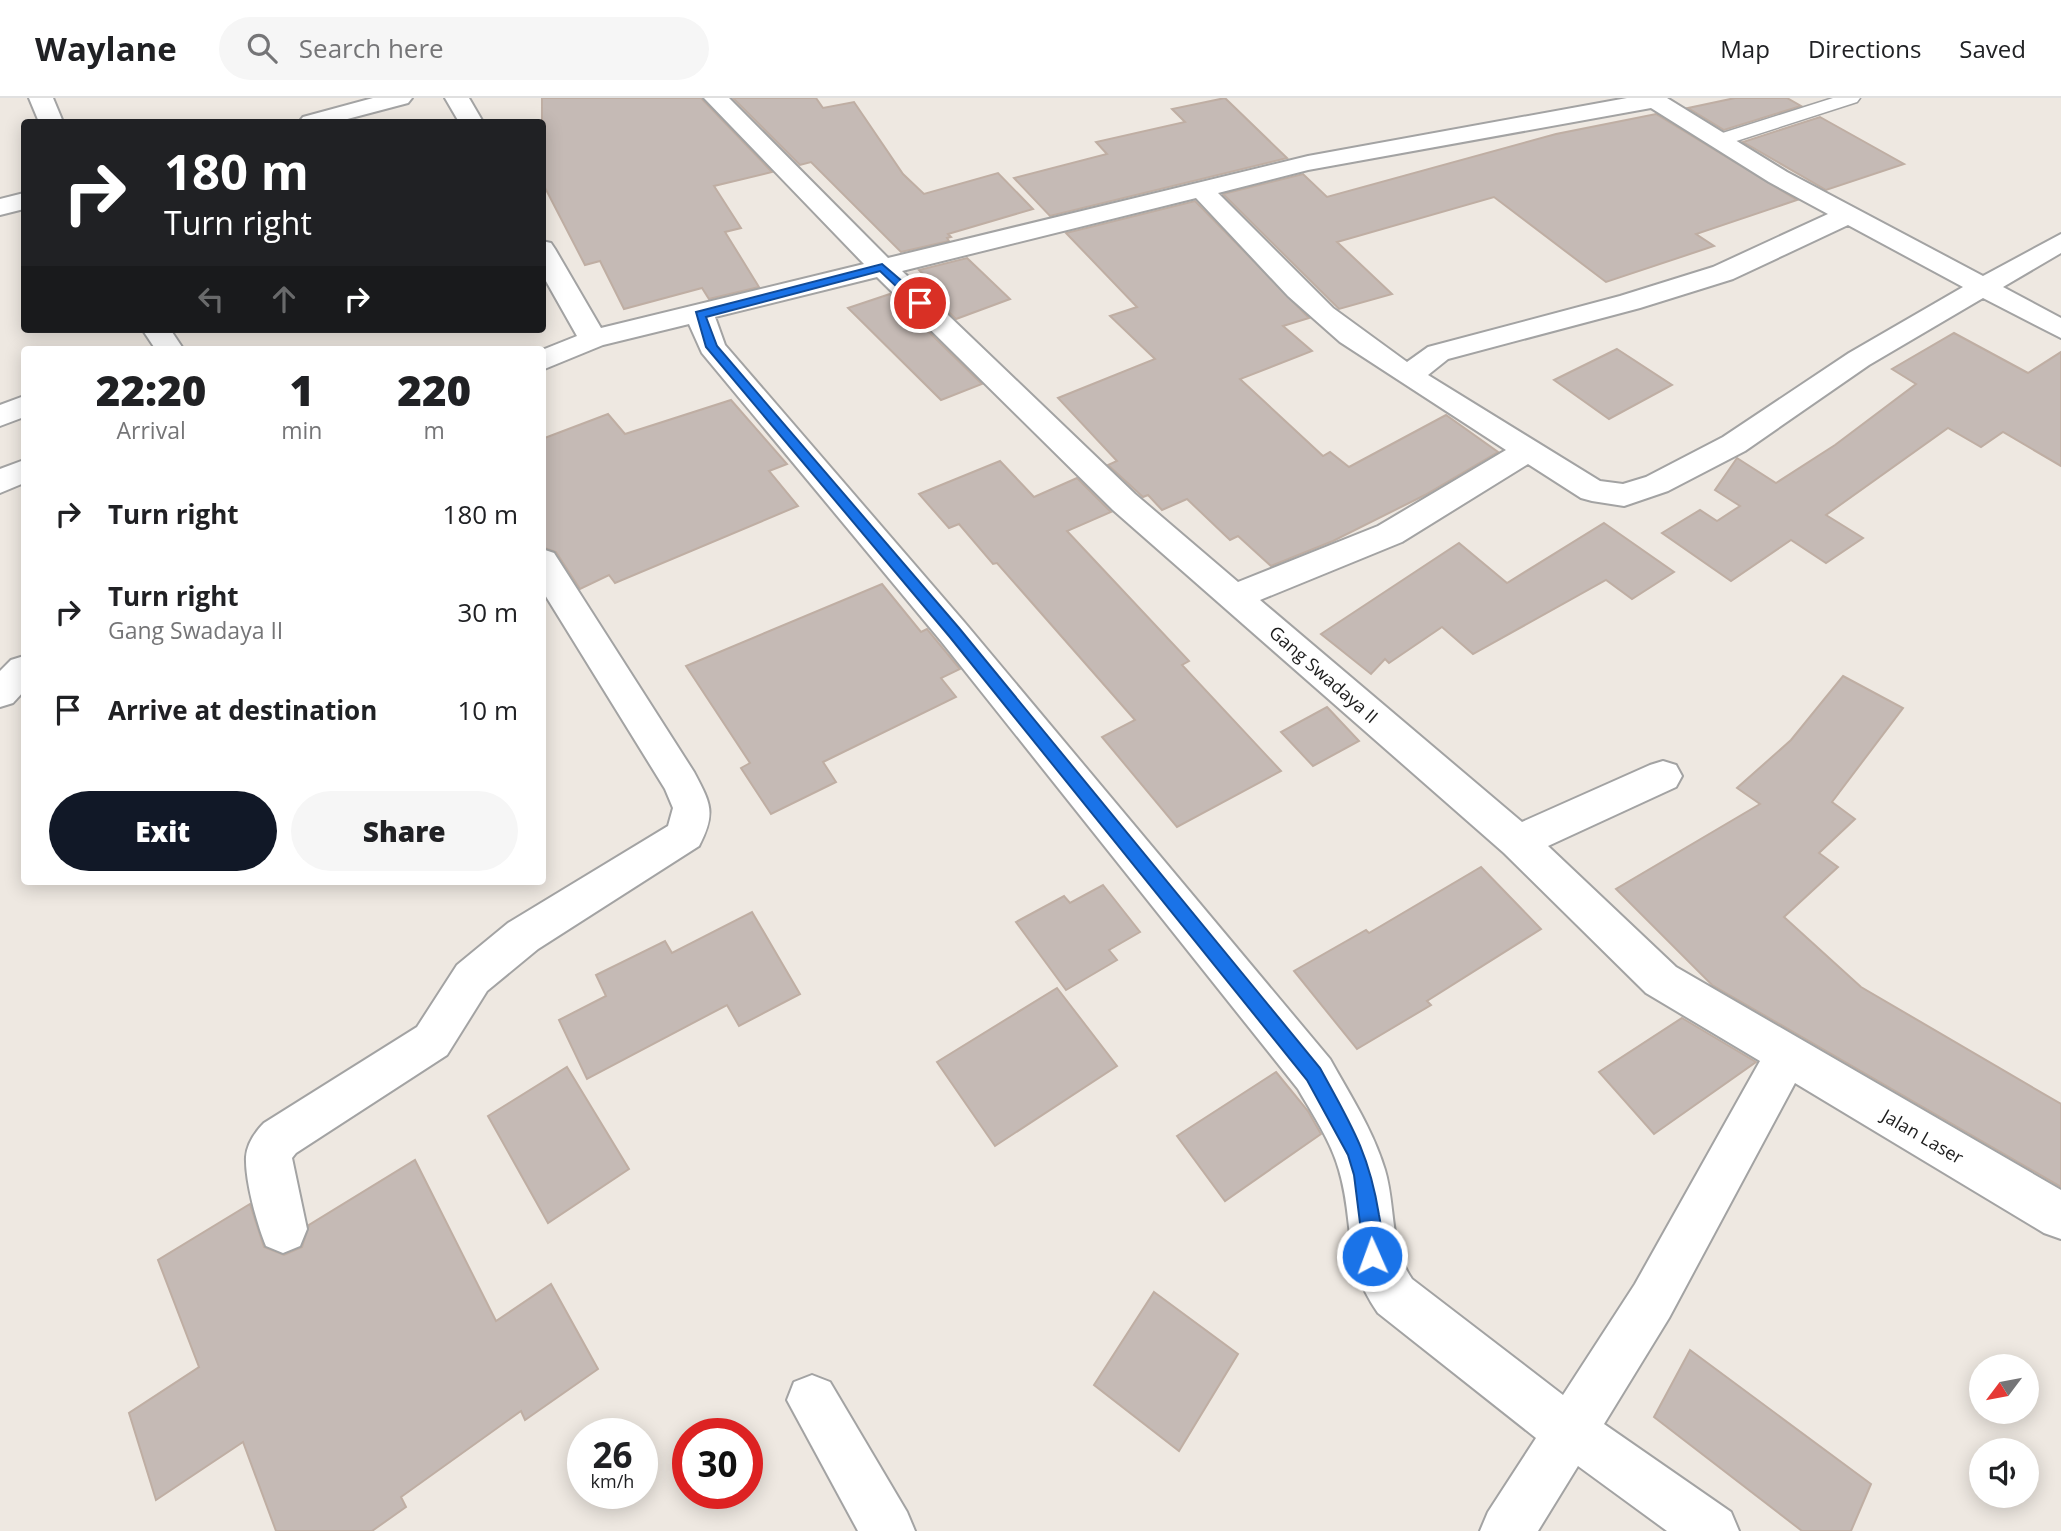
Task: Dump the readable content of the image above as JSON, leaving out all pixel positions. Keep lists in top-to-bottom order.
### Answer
{
  "streets": {
    "street": ["Gang Swadaya II", "Jalan Laser"]
  },
  "crossings": [
    ["Gang Swadaya II", "Jalan Laser"]
  ],
  "north": "bottom left",
  "page": {
    "header": "Waylane",
    "search": "Search here",
    "nav": ["Map", "Directions", "Saved"],
    "turn": ["180 m", "Turn right"],
    "eta": [
      "22:20",
      "Arrival",
      "1",
      "min",
      "220",
      "m"
    ],
    "list": [
      {
        "name": "Turn right",
        "value": "180 m"
      },
      {
        "name": "Turn right",
        "note": "Gang Swadaya II",
        "value": "30 m"
      },
      {
        "name": "Arrive at destination",
        "value": "10 m"
      }
    ],
    "buttons": ["Exit", "Share"],
    "speed": "26 km/h",
    "limit": "30"
  }
}
